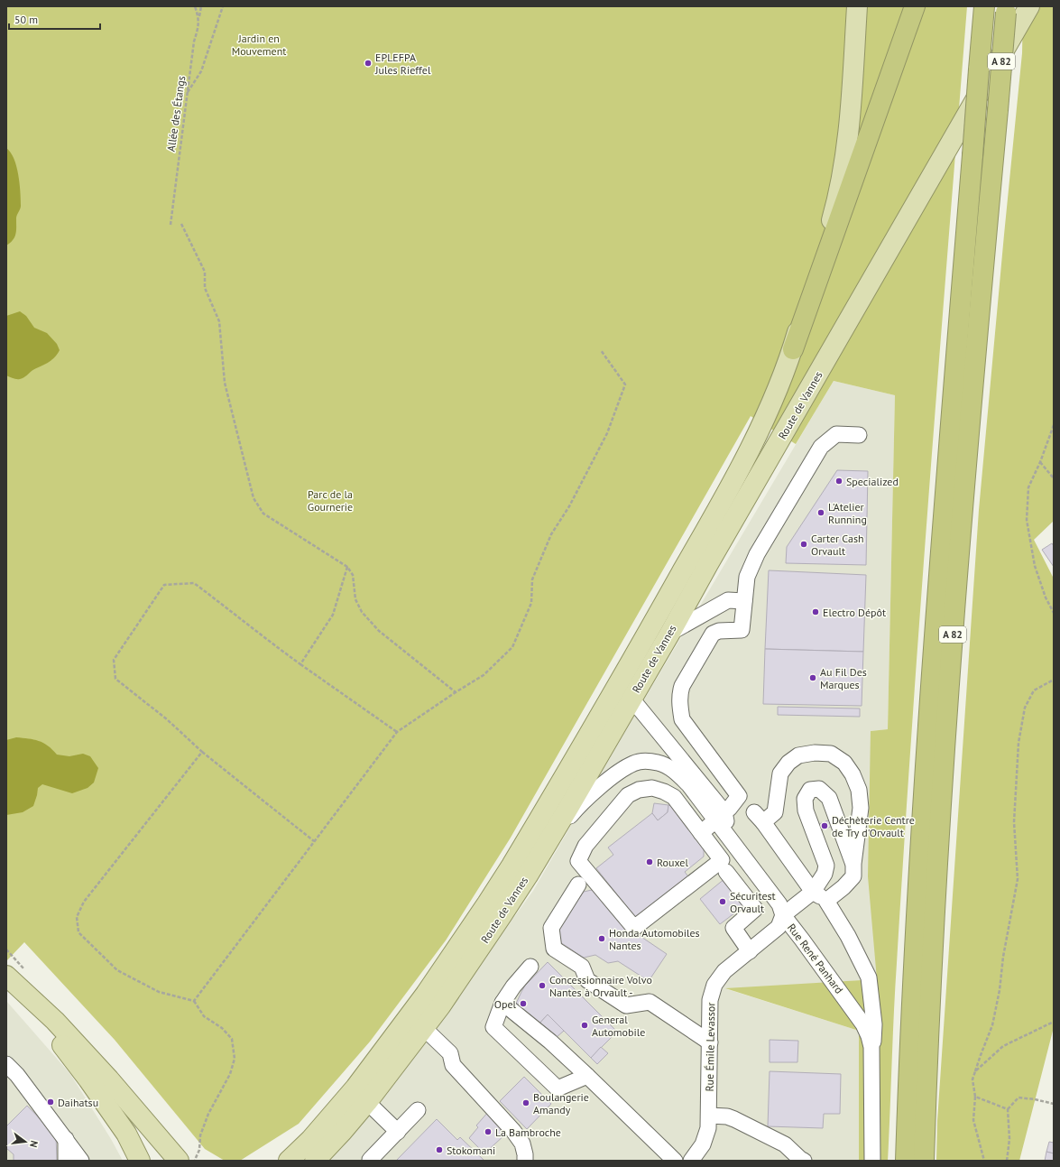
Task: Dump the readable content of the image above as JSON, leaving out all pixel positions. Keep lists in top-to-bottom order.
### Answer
{
  "streets": {
    "highway": ["A 82"],
    "main road": ["Route de Vannes"],
    "street": ["Rue René Panhard", "Rue Émile Levassor"],
    "path": ["Allée des Étangs"]
  },
  "crossings": [
    ["Route de Vannes", "Rue René Panhard"],
    ["Rue René Panhard", "Rue Émile Levassor"]
  ],
  "parks": ["Jardin en Mouvement", "Parc de la Gournerie"],
  "places": [
    "EPLEFPA Jules Rieffel",
    "Specialized",
    "L'Atelier Running",
    "Carter Cash Orvault",
    "Electro Dépôt",
    "Au Fil Des Marques",
    "Déchèterie Centre de Try d'Orvault",
    "Rouxel",
    "Sécuritest Orvault",
    "Honda Automobiles Nantes",
    "Concessionnaire Volvo Nantes à Orvault -",
    "Opel",
    "General Automobile",
    "Daihatsu",
    "Boulangerie Amandy",
    "La Bambroche",
    "Stokomani"
  ],
  "scale_bar": "50 m",
  "north": "right"
}
